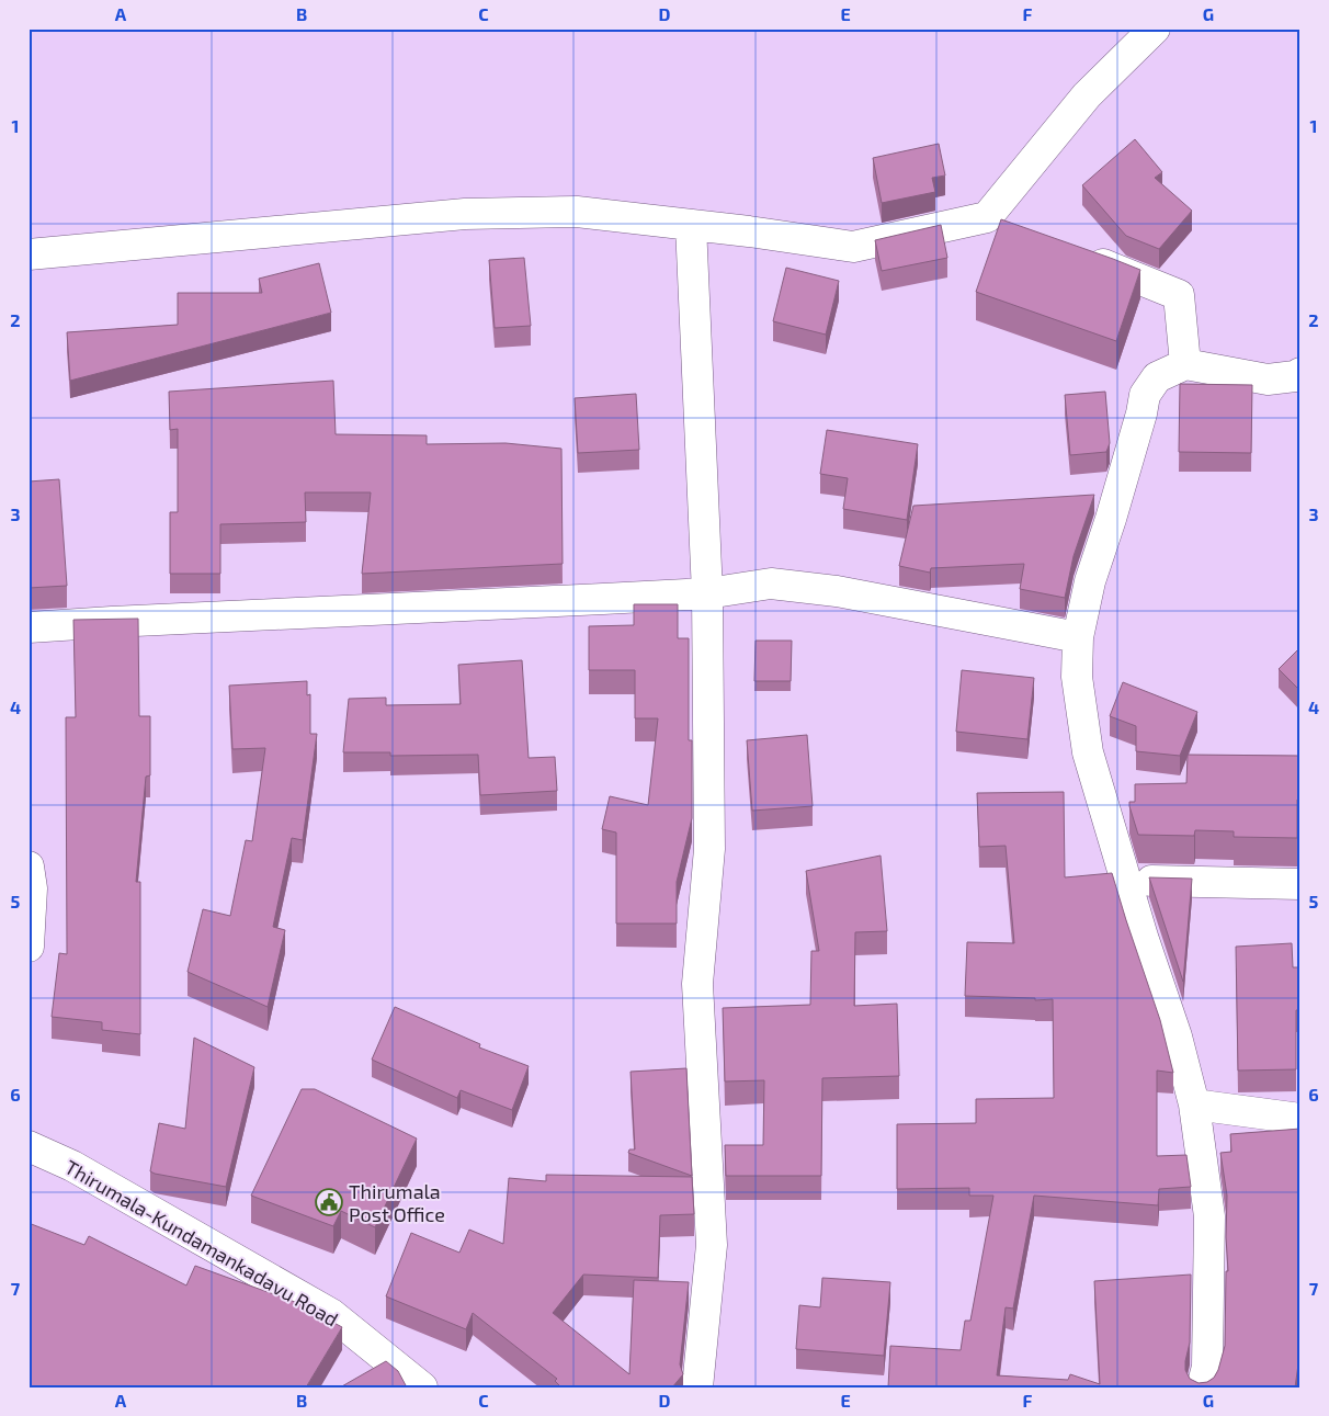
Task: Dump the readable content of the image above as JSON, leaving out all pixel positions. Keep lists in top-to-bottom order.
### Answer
{
  "streets": {
    "street": ["Thirumala-Kundamankadavu Road"]
  },
  "places": {
    "public building": ["Thirumala Post Office"]
  },
  "grid": {
    "columns": [
      "A",
      "B",
      "C",
      "D",
      "E",
      "F",
      "G"
    ],
    "rows": [
      "1",
      "2",
      "3",
      "4",
      "5",
      "6",
      "7"
    ]
  }
}
